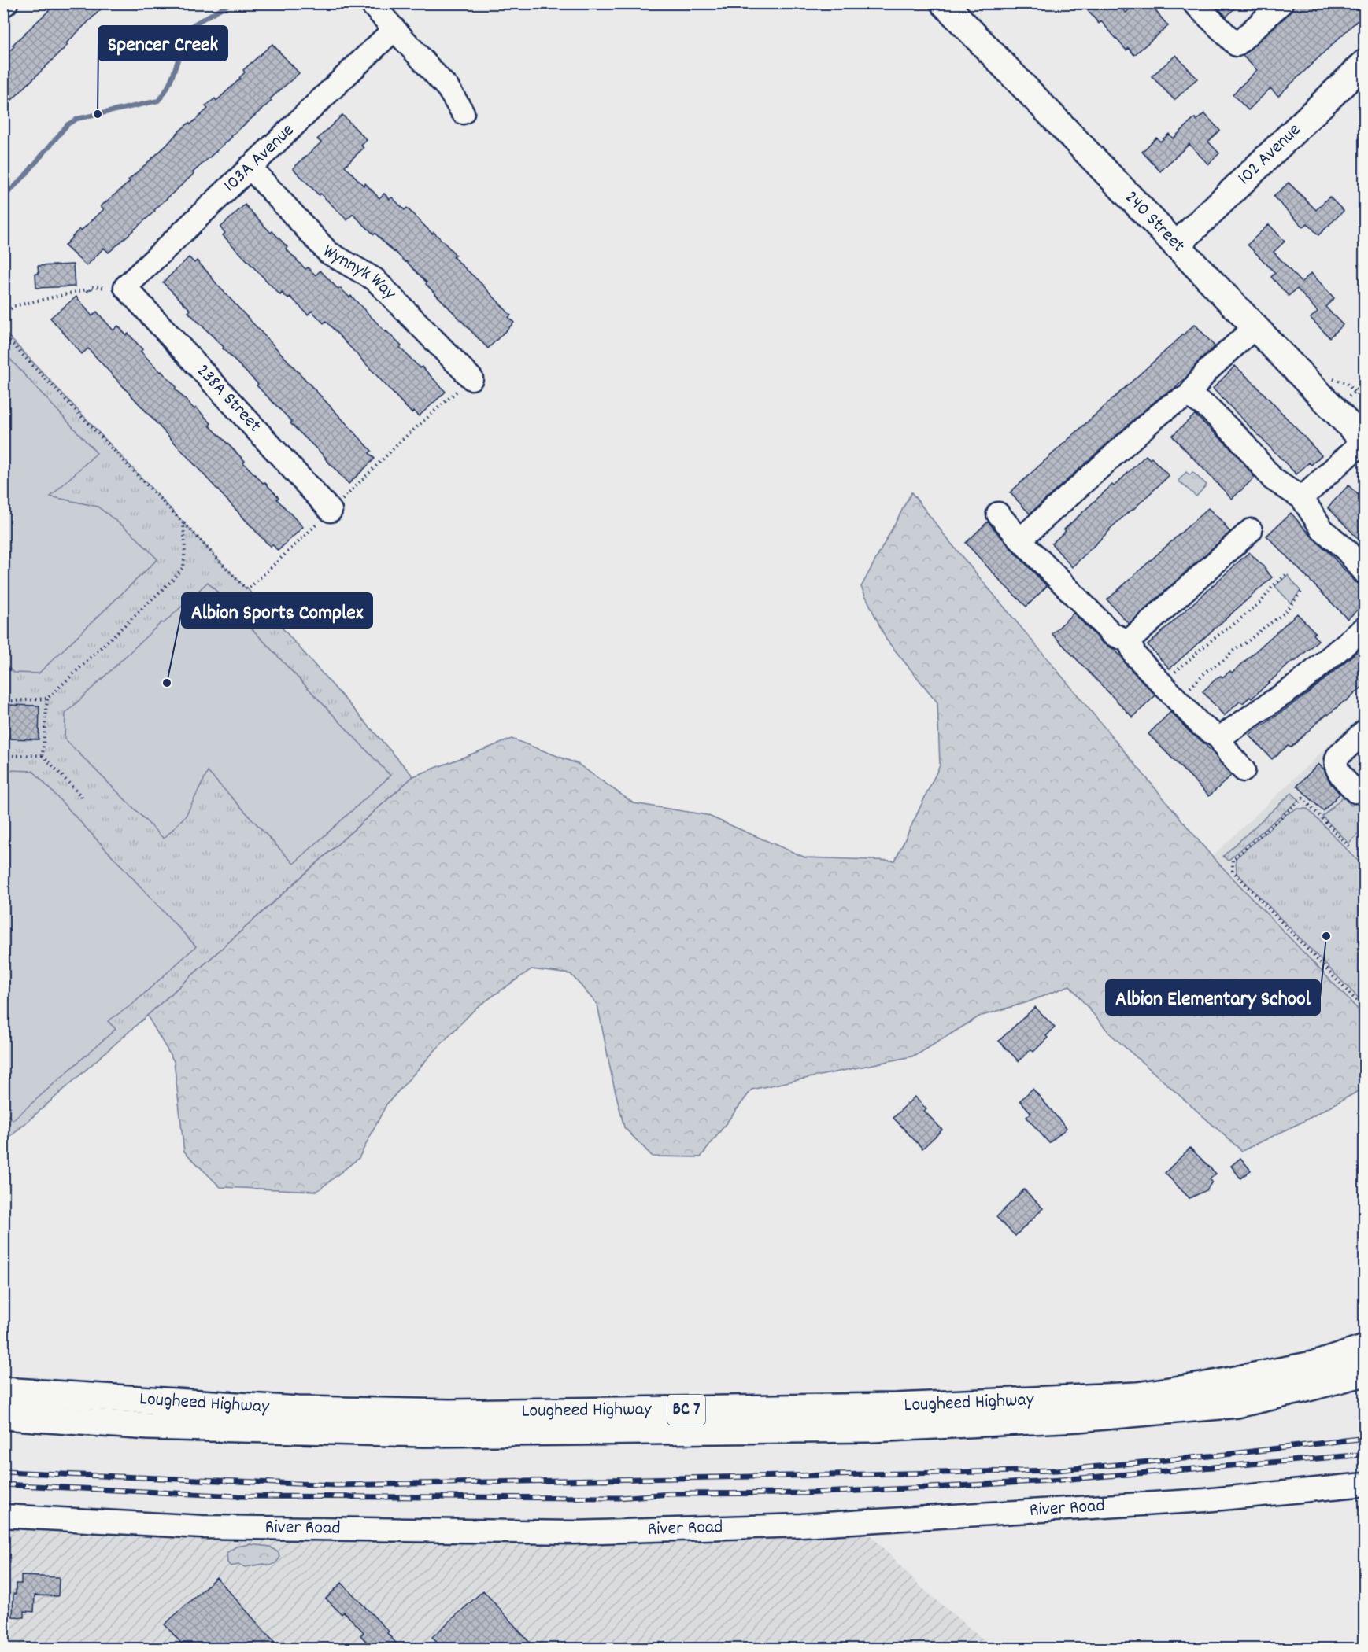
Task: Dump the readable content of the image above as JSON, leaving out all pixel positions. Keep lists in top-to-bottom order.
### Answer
{
  "streets": {
    "main road": [
      "102 Avenue",
      "240 Street",
      "Lougheed Highway",
      "BC 7"
    ],
    "street": [
      "103A Avenue",
      "Wynnyk Way",
      "238A Street",
      "River Road"
    ]
  },
  "crossings": [
    ["102 Avenue", "240 Street"],
    ["103A Avenue", "Wynnyk Way"],
    ["103A Avenue", "238A Street"]
  ],
  "places": ["Spencer Creek", "Albion Sports Complex", "Albion Elementary School"]
}
